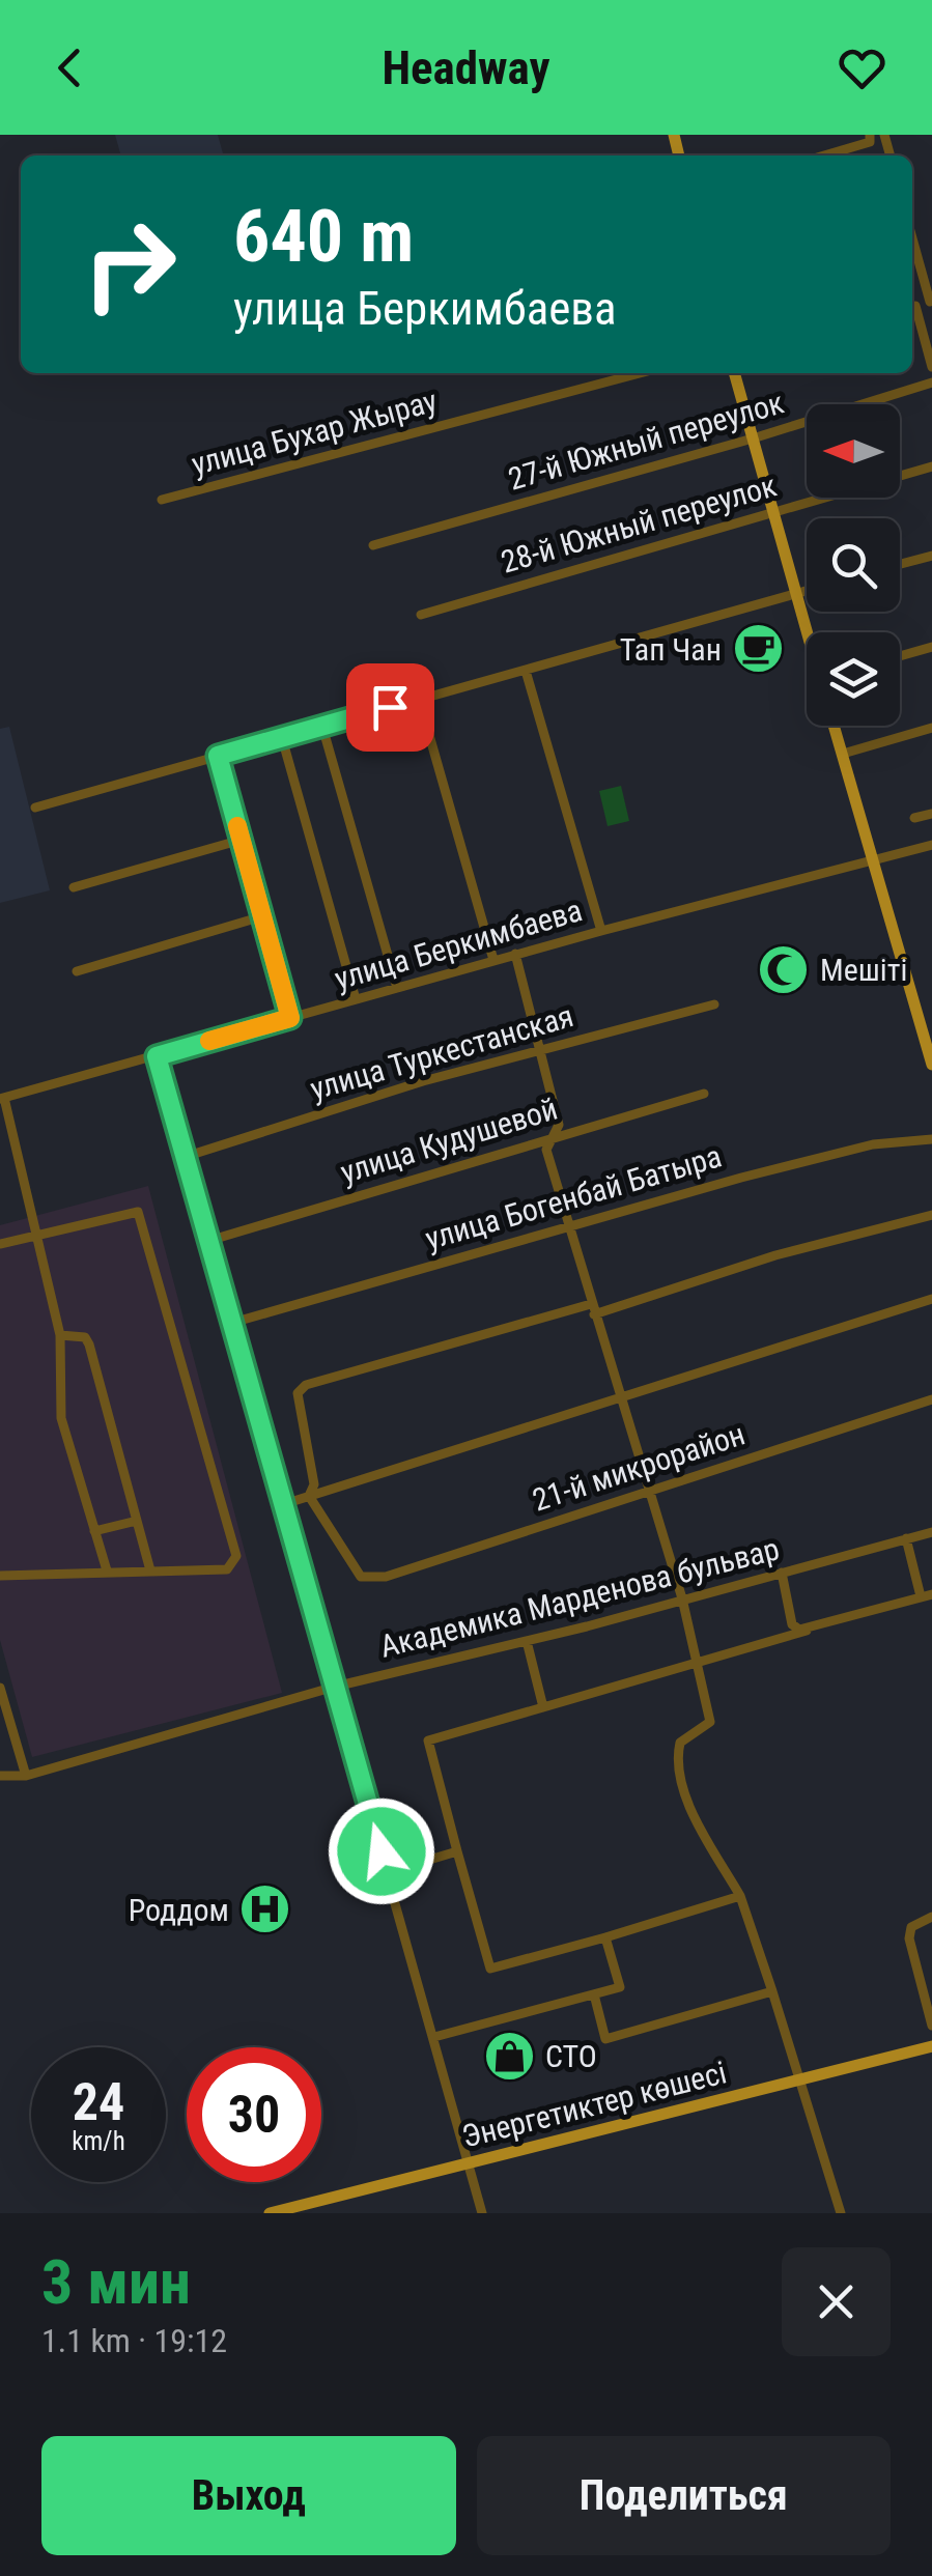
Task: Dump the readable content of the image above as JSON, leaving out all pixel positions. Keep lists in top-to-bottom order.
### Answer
{
  "streets": {
    "main road": ["Энергетиктер көшесі"],
    "street": [
      "улица Бухар Жырау",
      "27-й Южный переулок",
      "28-й Южный переулок",
      "улица Беркимбаева",
      "улица Туркестанская",
      "улица Кудушевой",
      "улица Богенбай Батыра",
      "21-й микрорайон",
      "Академика Марденова бульвар"
    ]
  },
  "places": {
    "cafe": ["Тап Чан"],
    "mosque": ["Мешіті"],
    "hospital": ["Роддом"],
    "shop": ["СТО"]
  },
  "north": "left",
  "page": {
    "header": "Headway",
    "turn": ["640 m", "улица Беркимбаева"],
    "speed": "24 km/h",
    "limit": "30",
    "heading": ["3 мин", "1.1 km · 19:12"],
    "buttons": ["Выход", "Поделиться"]
  }
}
